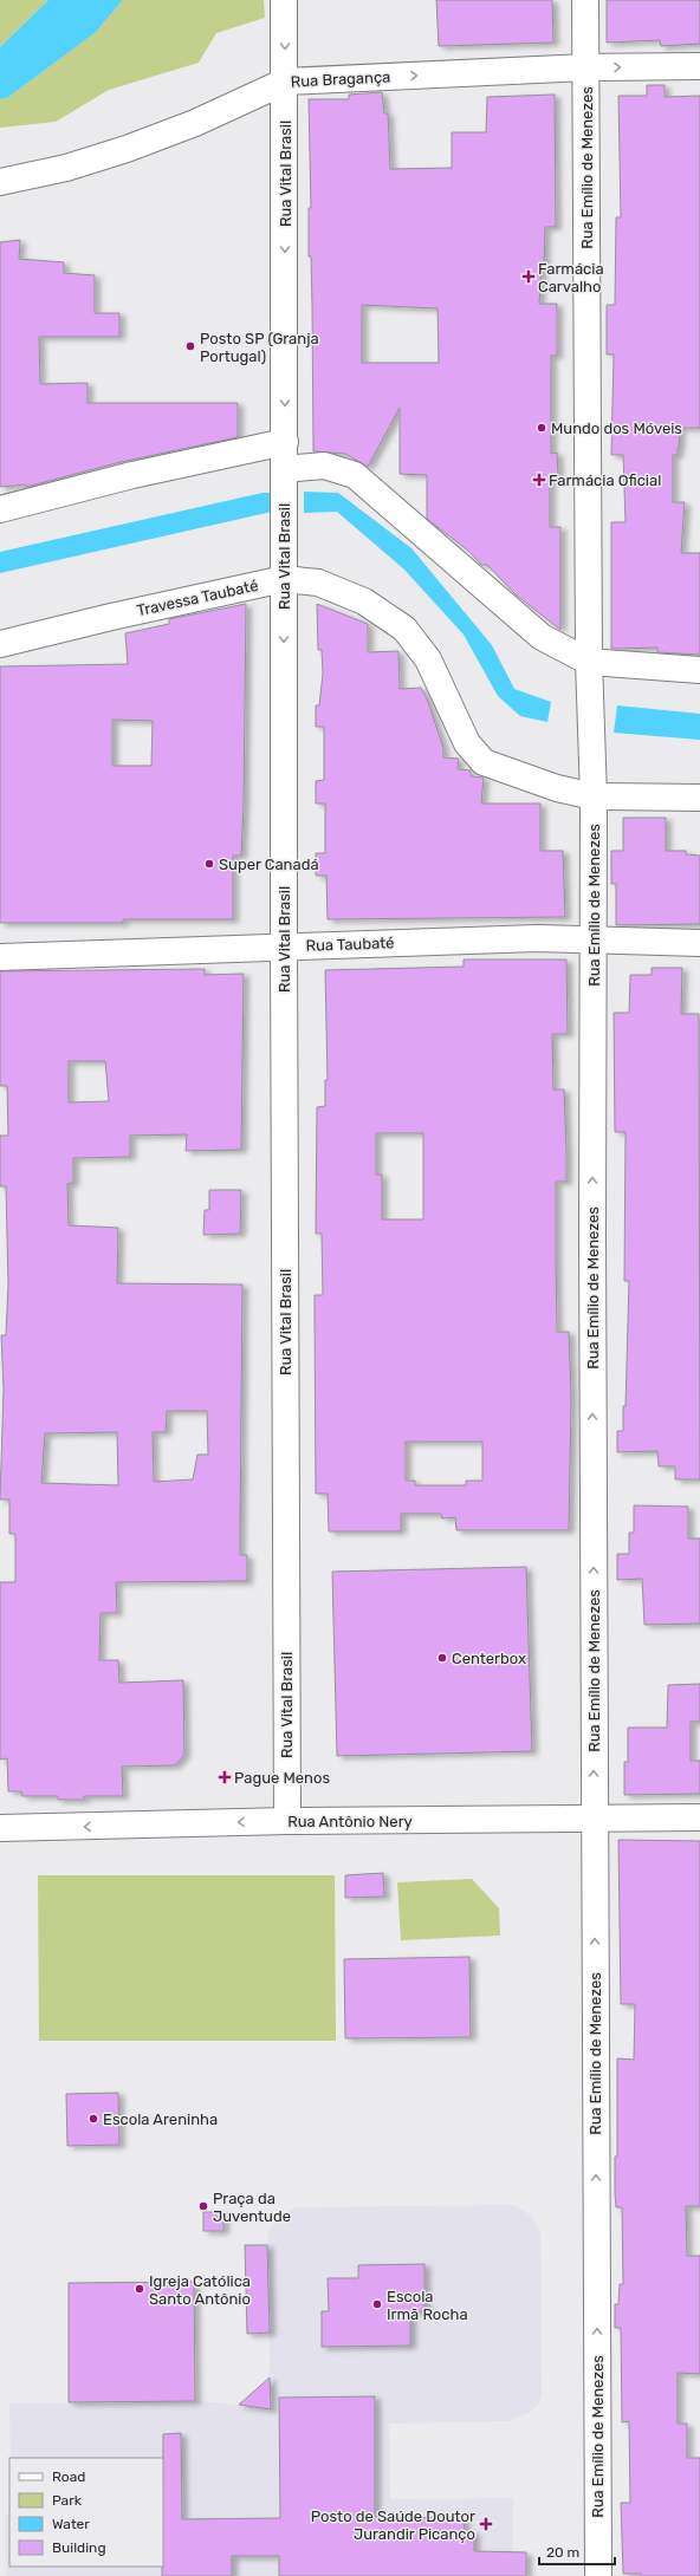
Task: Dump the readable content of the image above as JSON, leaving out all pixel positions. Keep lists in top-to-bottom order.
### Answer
{
  "streets": {
    "street": [
      "Rua Bragança",
      "Rua Emílio de Menezes",
      "Rua Vital Brasil",
      "Travessa Taubaté",
      "Rua Taubaté",
      "Rua Antônio Nery"
    ]
  },
  "crossings": [
    ["Rua Bragança", "Rua Emílio de Menezes"],
    ["Rua Bragança", "Rua Vital Brasil"],
    ["Rua Emílio de Menezes", "Travessa Taubaté"],
    ["Rua Emílio de Menezes", "Rua Taubaté"],
    ["Rua Emílio de Menezes", "Rua Antônio Nery"],
    ["Rua Vital Brasil", "Travessa Taubaté"],
    ["Rua Vital Brasil", "Rua Taubaté"],
    ["Rua Vital Brasil", "Rua Antônio Nery"]
  ],
  "one_way": [
    "Rua Bragança",
    "Rua Emílio de Menezes",
    "Rua Vital Brasil",
    "Rua Antônio Nery"
  ],
  "places": {
    "health": [
      "Farmácia Carvalho",
      "Farmácia Oficial",
      "Pague Menos",
      "Posto de Saúde Doutor Jurandir Picanço"
    ],
    "other": [
      "Posto SP (Granja Portugal)",
      "Mundo dos Móveis",
      "Super Canadá",
      "Centerbox",
      "Escola Areninha",
      "Praça da Juventude",
      "Igreja Católica Santo Antônio",
      "Escola Irmã Rocha"
    ]
  },
  "legend": [
    "Road",
    "Park",
    "Water",
    "Building"
  ],
  "scale_bar": "20 m"
}
